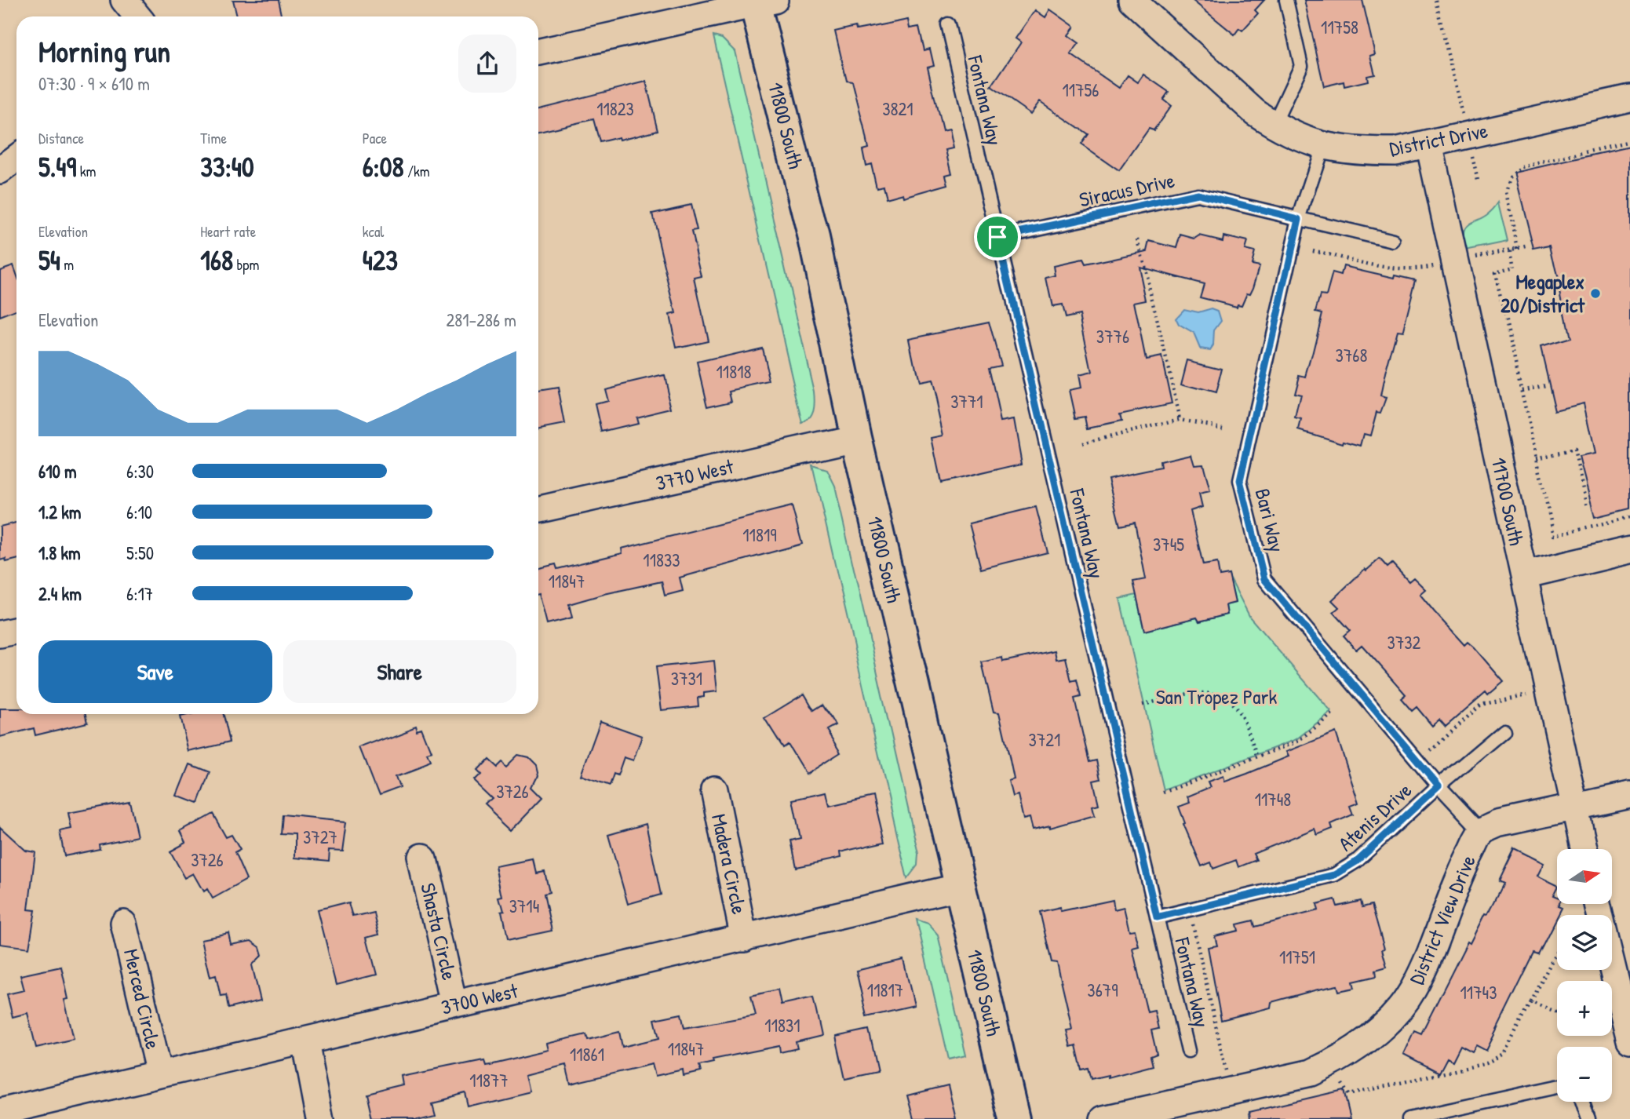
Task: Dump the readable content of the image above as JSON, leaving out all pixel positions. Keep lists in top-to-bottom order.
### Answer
{
  "streets": {
    "main road": ["11800 South"],
    "street": [
      "District Drive",
      "3770 West",
      "11700 South",
      "Madera Circle",
      "District View Drive",
      "Shasta Circle",
      "Merced Circle",
      "3700 West"
    ],
    "lane": [
      "Fontana Way",
      "Siracus Drive",
      "Bari Way",
      "Atenis Drive"
    ]
  },
  "crossings": [
    ["Fontana Way", "Siracus Drive"],
    ["Fontana Way", "Atenis Drive"],
    ["11800 South", "3770 West"],
    ["11800 South", "3700 West"],
    ["District Drive", "11700 South"],
    ["District Drive", "Bari Way"],
    ["Siracus Drive", "Bari Way"],
    ["11700 South", "District View Drive"],
    ["Bari Way", "Atenis Drive"],
    ["Bari Way", "District View Drive"],
    ["Madera Circle", "3700 West"],
    ["Shasta Circle", "3700 West"],
    ["Merced Circle", "3700 West"]
  ],
  "parks": ["San Tropez Park"],
  "places": ["Megaplex 20/District"],
  "house_numbers": [
    "11758",
    "11756",
    "11823",
    "3821",
    "3776",
    "3768",
    "11818",
    "3771",
    "11819",
    "3745",
    "11833",
    "11847",
    "3732",
    "3731",
    "3721",
    "3726",
    "11748",
    "3727",
    "3726",
    "3714",
    "11751",
    "11817",
    "3679",
    "11743",
    "11831",
    "11847",
    "11861",
    "11877"
  ],
  "north": "right",
  "page": {
    "heading": ["Morning run", "07:30 · 9 × 610 m"],
    "stats": [
      ["Distance", "5.49 km"],
      ["Time", "33:40"],
      ["Pace", "6:08 /km"],
      ["Elevation", "54 m"],
      ["Heart rate", "168 bpm"],
      ["kcal", "423"]
    ],
    "chart": ["Elevation", "281–286 m"],
    "list": [
      {
        "name": "610 m",
        "note": "6:30"
      },
      {
        "name": "1.2 km",
        "note": "6:10"
      },
      {
        "name": "1.8 km",
        "note": "5:50"
      },
      {
        "name": "2.4 km",
        "note": "6:17"
      }
    ],
    "buttons": ["Save", "Share"],
    "map_buttons": ["+", "−"]
  }
}
